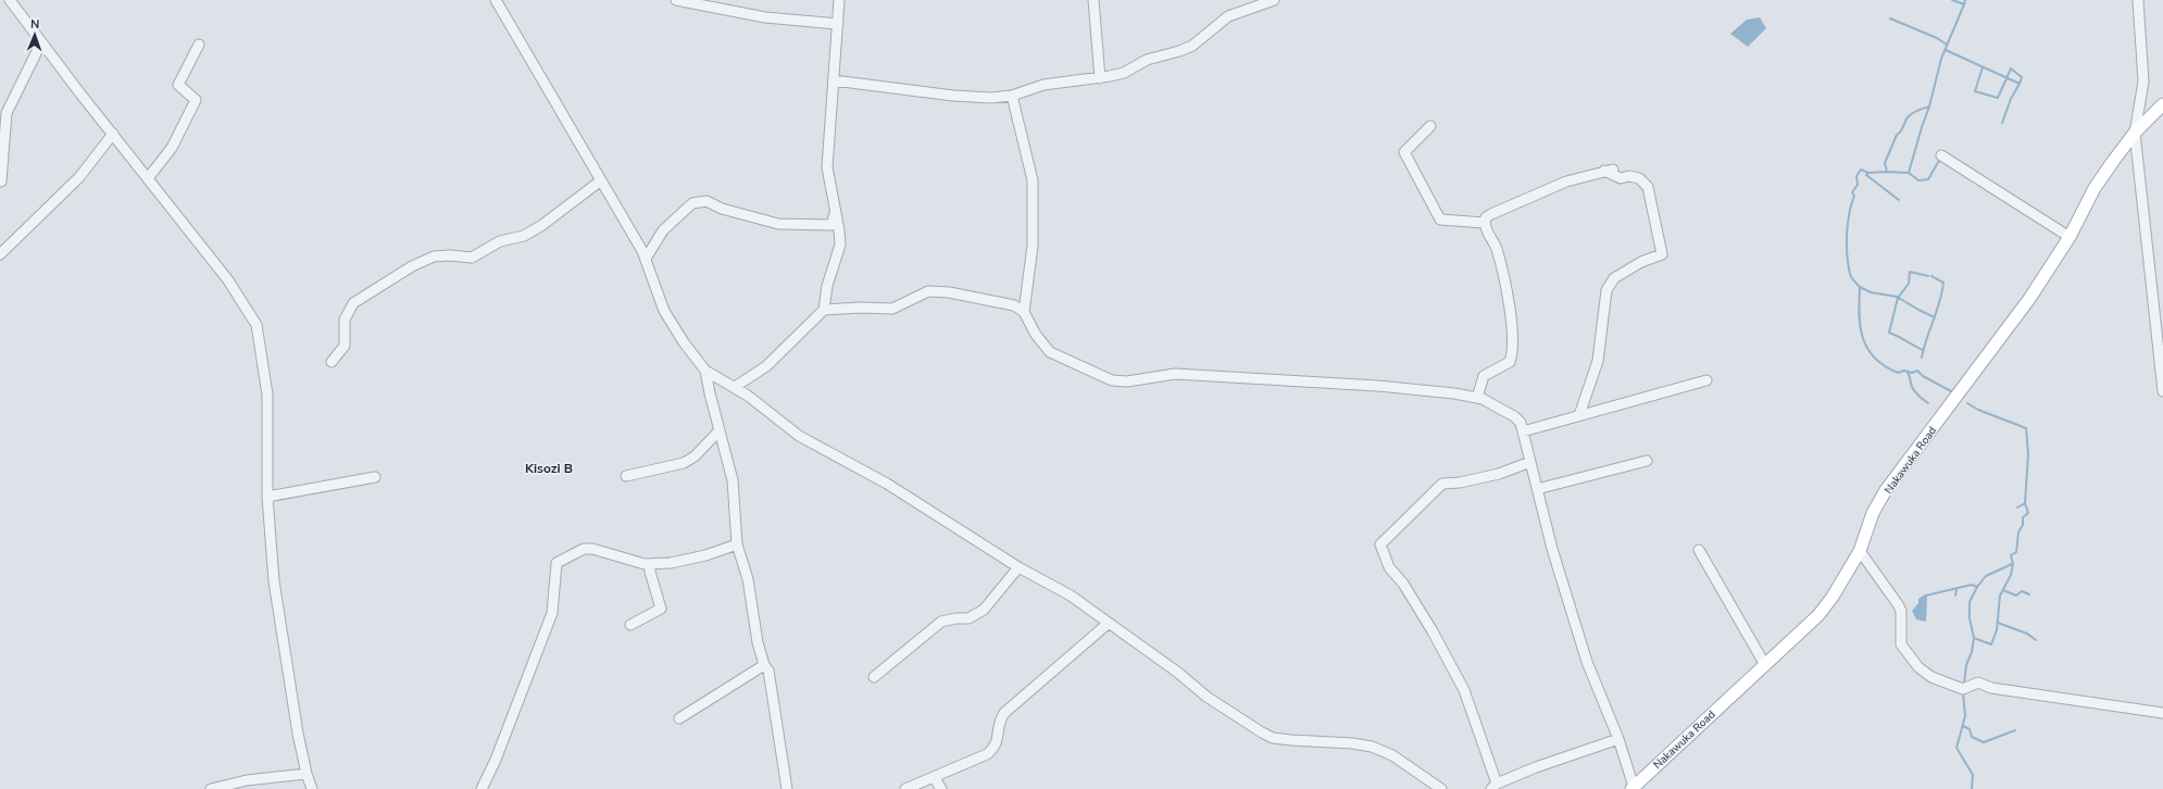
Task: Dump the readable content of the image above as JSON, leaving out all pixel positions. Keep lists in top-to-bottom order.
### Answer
{
  "streets": {
    "main road": ["Nakawuka Road"]
  },
  "districts": ["Kisozi B"],
  "north": "top"
}
